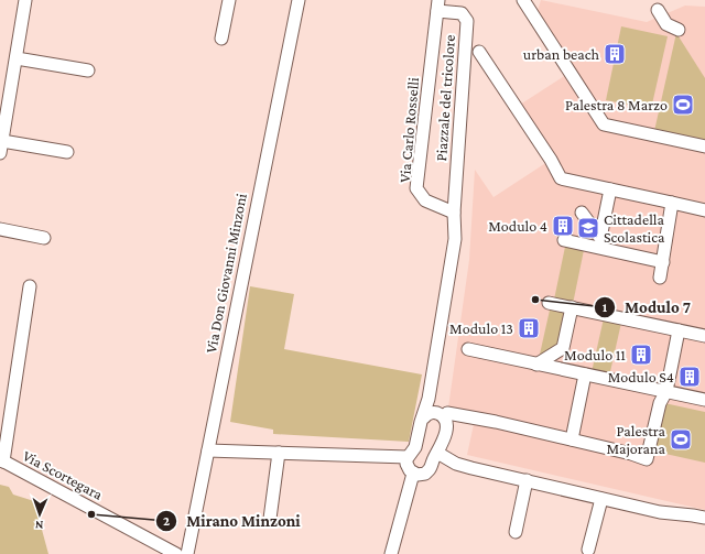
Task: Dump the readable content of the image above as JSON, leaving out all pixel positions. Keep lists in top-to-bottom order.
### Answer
{
  "streets": {
    "street": [
      "Piazzale del tricolore",
      "Via Carlo Rosselli",
      "Via Don Giovanni Minzoni",
      "Via Scortegara"
    ]
  },
  "crossings": [
    ["Piazzale del tricolore", "Via Carlo Rosselli"]
  ],
  "places": {
    "building": [
      "urban beach",
      "Modulo 4",
      "Modulo 13",
      "Modulo 11",
      "Modulo S4"
    ],
    "sports": ["Palestra 8 Marzo", "Palestra Majorana"],
    "school or university": ["Cittadella Scolastica"],
    "other": ["Modulo 7", "Mirano Minzoni"]
  },
  "north": "bottom"
}
